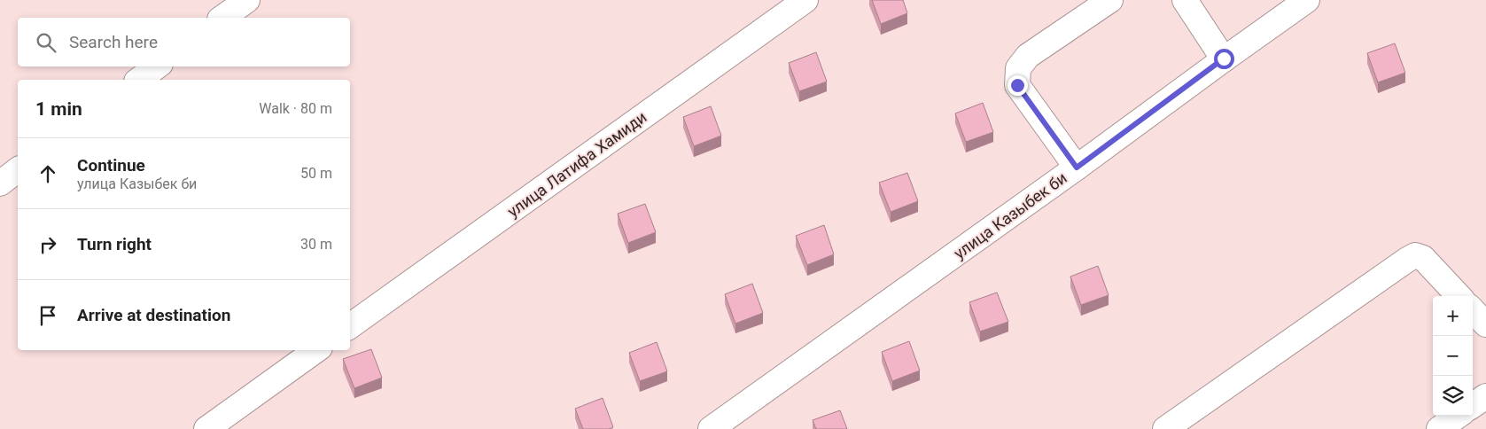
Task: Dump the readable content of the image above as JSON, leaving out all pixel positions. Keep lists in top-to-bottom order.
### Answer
{
  "streets": {
    "street": ["улица Латифа Хамиди", "улица Казыбек би"]
  },
  "page": {
    "search": "Search here",
    "heading": ["1 min", "Walk · 80 m"],
    "list": [
      ["Continue", "улица Казыбек би", "50 m"],
      ["Turn right", "30 m"],
      "Arrive at destination"
    ],
    "map_buttons": ["+", "−"]
  }
}
